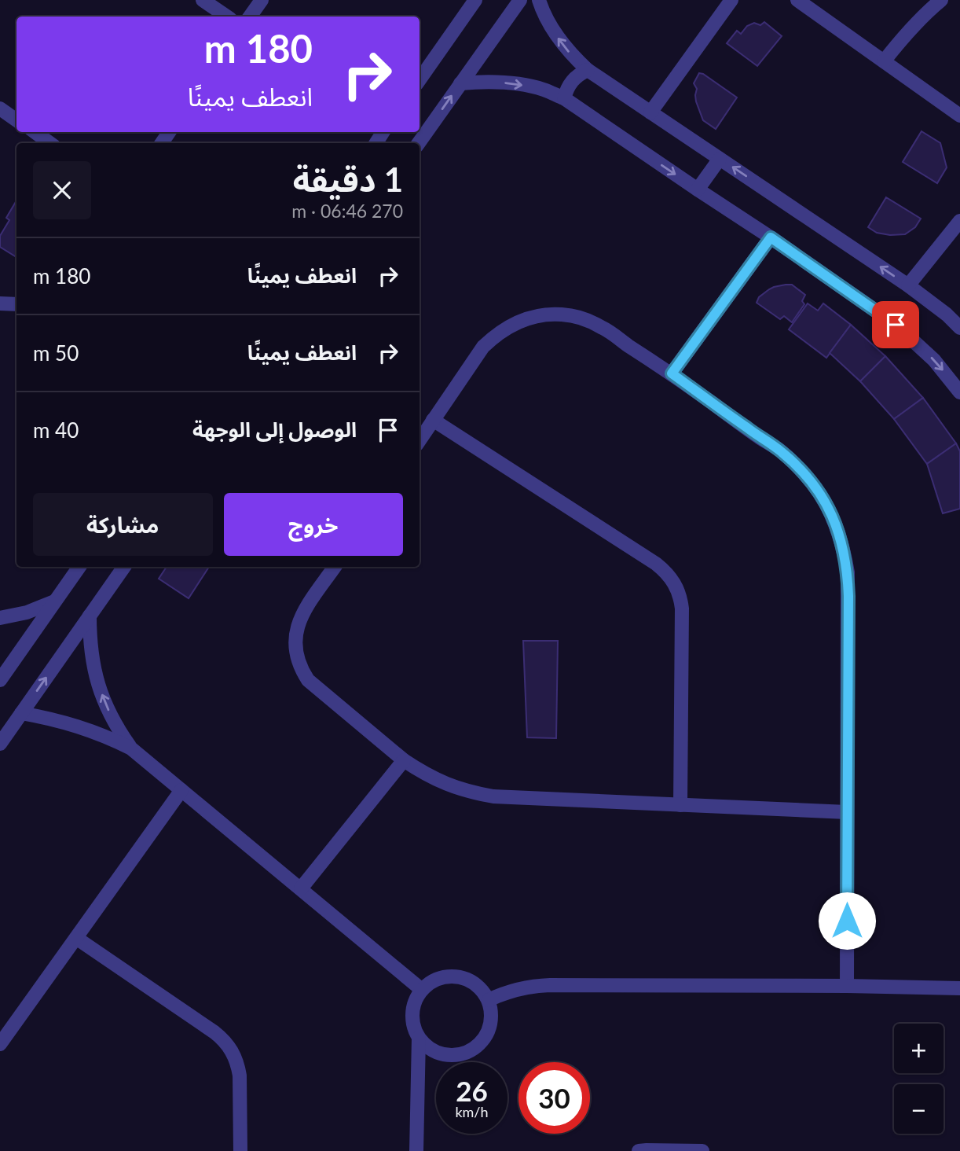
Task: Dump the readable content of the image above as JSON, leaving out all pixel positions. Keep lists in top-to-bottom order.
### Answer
{
  "page": {
    "turn": ["180 m", "انعطف يمينًا"],
    "heading": ["1 دقيقة", "270 m · 06:46"],
    "list": [
      {
        "name": "انعطف يمينًا",
        "value": "180 m"
      },
      {
        "name": "انعطف يمينًا",
        "value": "50 m"
      },
      {
        "name": "الوصول إلى الوجهة",
        "value": "40 m"
      }
    ],
    "buttons": ["خروج", "مشاركة"],
    "map_buttons": ["+", "−"],
    "speed": "26 km/h",
    "limit": "30"
  }
}
